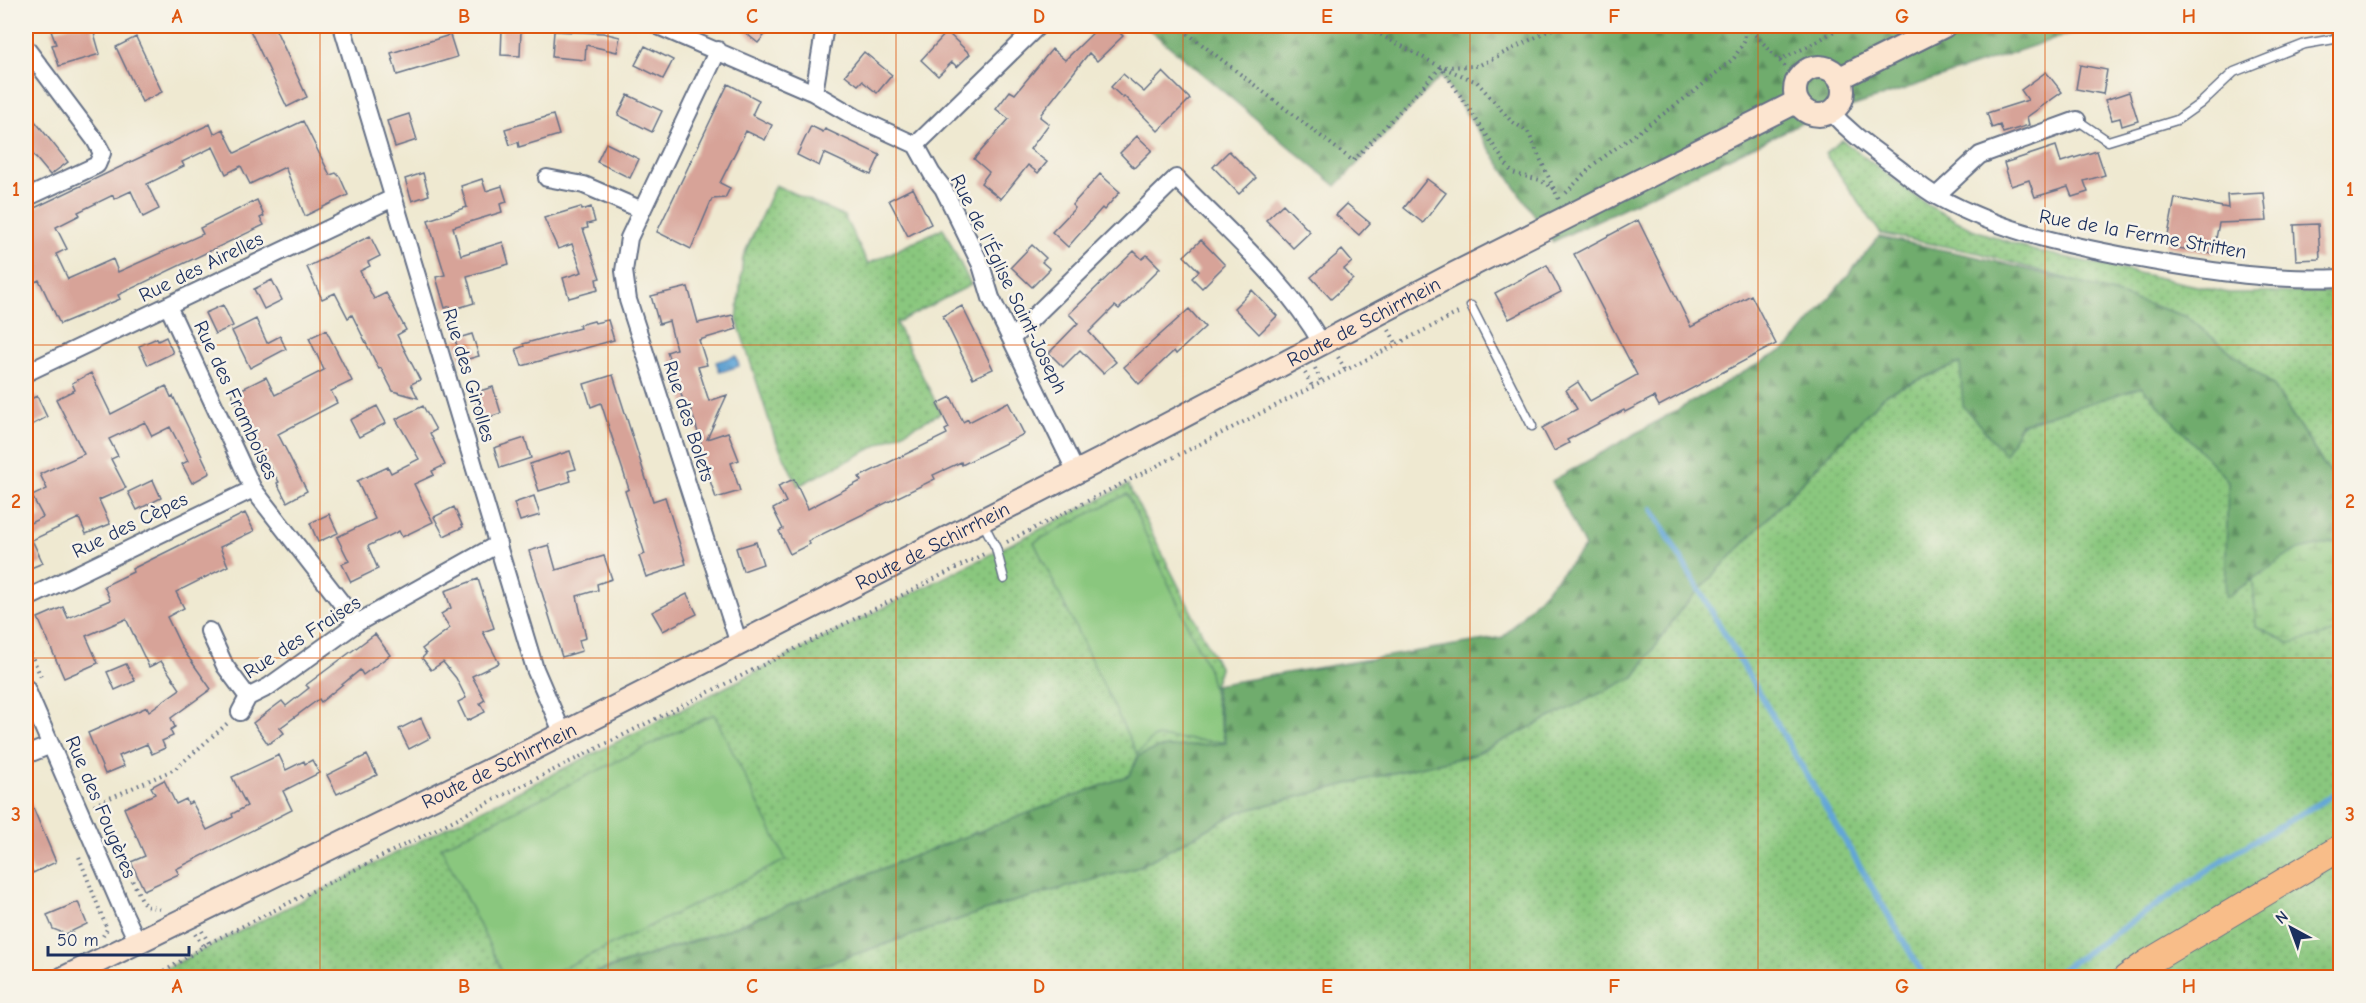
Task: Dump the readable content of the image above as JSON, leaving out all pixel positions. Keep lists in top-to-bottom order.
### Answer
{
  "streets": {
    "street": [
      "Rue de la Ferme Stritten",
      "Rue des Airelles",
      "Rue de l'Église Saint-Joseph",
      "Route de Schirrhein",
      "Rue des Girolles",
      "Rue des Framboises",
      "Rue des Bolets",
      "Rue des Cèpes",
      "Rue des Fraises",
      "Rue des Fougères"
    ]
  },
  "crossings": [
    ["Rue de la Ferme Stritten", "Route de Schirrhein"],
    ["Rue des Airelles", "Rue des Girolles"],
    ["Rue des Airelles", "Rue des Framboises"],
    ["Rue de l'Église Saint-Joseph", "Route de Schirrhein"],
    ["Route de Schirrhein", "Rue des Girolles"],
    ["Route de Schirrhein", "Rue des Bolets"],
    ["Route de Schirrhein", "Rue des Fougères"],
    ["Rue des Girolles", "Rue des Fraises"],
    ["Rue des Framboises", "Rue des Cèpes"],
    ["Rue des Framboises", "Rue des Fraises"]
  ],
  "scale_bar": "50 m",
  "north": "top left",
  "grid": {
    "columns": [
      "A",
      "B",
      "C",
      "D",
      "E",
      "F",
      "G",
      "H"
    ],
    "rows": ["1", "2", "3"]
  }
}
